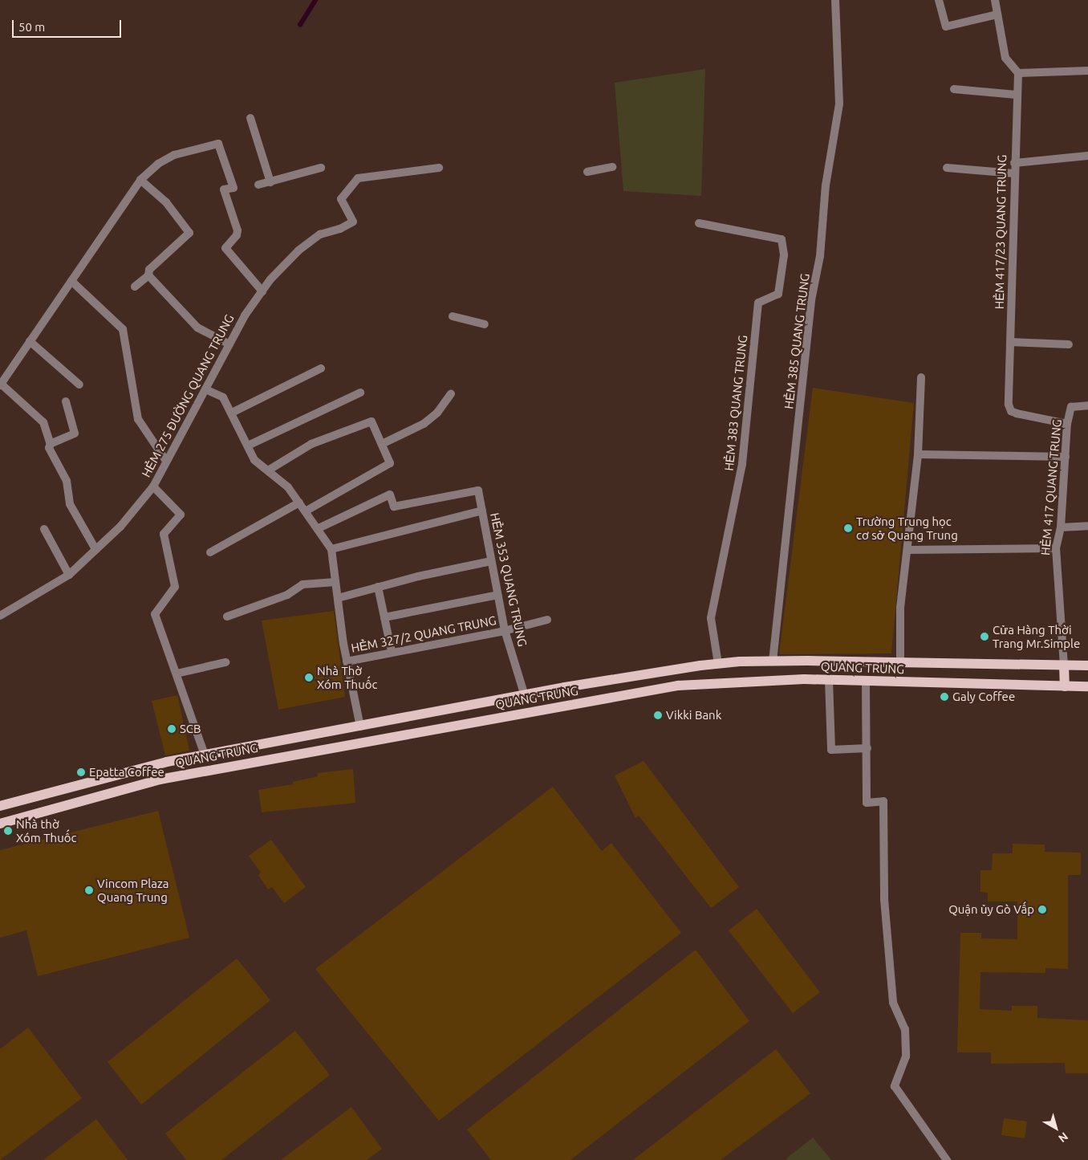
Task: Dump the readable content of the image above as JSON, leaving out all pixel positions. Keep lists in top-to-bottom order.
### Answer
{
  "streets": {
    "main road": ["QUANG TRUNG"],
    "street": [
      "HẺM 417/23 QUANG TRUNG",
      "HẺM 385 QUANG TRUNG",
      "HẺM 275 ĐƯỜNG QUANG TRUNG",
      "HẺM 383 QUANG TRUNG",
      "HẺM 417 QUANG TRUNG",
      "HẺM 353 QUANG TRUNG",
      "HẺM 327/2 QUANG TRUNG"
    ]
  },
  "crossings": [
    ["HẺM 417/23 QUANG TRUNG", "HẺM 417 QUANG TRUNG"],
    ["HẺM 385 QUANG TRUNG", "QUANG TRUNG"],
    ["HẺM 383 QUANG TRUNG", "QUANG TRUNG"],
    ["HẺM 417 QUANG TRUNG", "QUANG TRUNG"],
    ["HẺM 353 QUANG TRUNG", "HẺM 327/2 QUANG TRUNG"],
    ["HẺM 353 QUANG TRUNG", "QUANG TRUNG"]
  ],
  "places": [
    "Trường Trung học cơ sở Quang Trung",
    "Cửa Hàng Thời Trang Mr.Simple",
    "Nhà Thờ Xóm Thuốc",
    "Galy Coffee",
    "Vikki Bank",
    "SCB",
    "Epatta Coffee",
    "Nhà thờ Xóm Thuốc",
    "Vincom Plaza Quang Trung",
    "Quận ủy Gò Vấp"
  ],
  "scale_bar": "50 m",
  "north": "bottom right"
}
